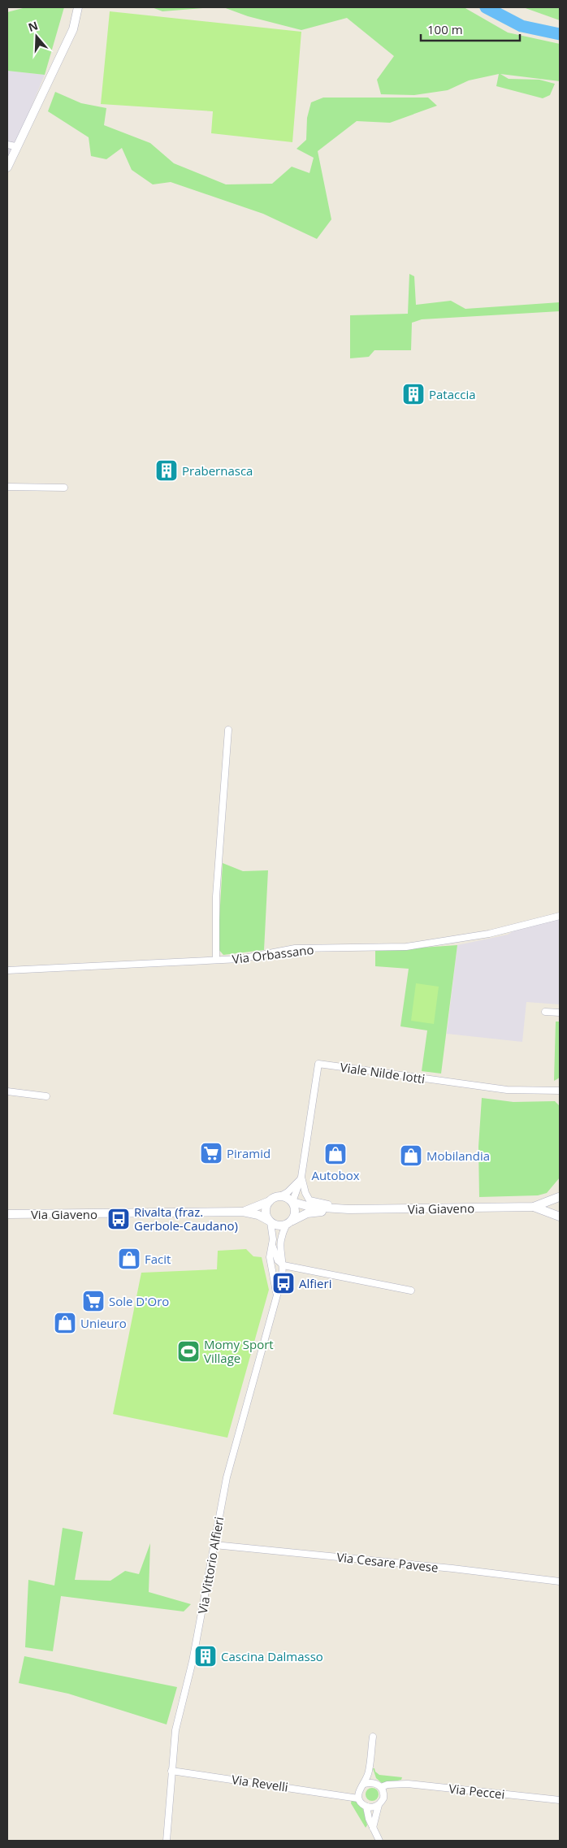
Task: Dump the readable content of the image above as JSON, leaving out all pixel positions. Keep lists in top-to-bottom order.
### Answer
{
  "streets": {
    "main road": ["Via Giaveno"],
    "street": [
      "Via Orbassano",
      "Viale Nilde Iotti",
      "Via Cesare Pavese",
      "Via Vittorio Alfieri",
      "Via Revelli",
      "Via Peccei"
    ]
  },
  "crossings": [
    ["Viale Nilde Iotti", "Via Giaveno"],
    ["Via Giaveno", "Via Vittorio Alfieri"],
    ["Via Cesare Pavese", "Via Vittorio Alfieri"],
    ["Via Vittorio Alfieri", "Via Revelli"],
    ["Via Revelli", "Via Peccei"]
  ],
  "places": {
    "building": ["Pataccia", "Prabernasca", "Cascina Dalmasso"],
    "supermarket": ["Piramid", "Sole D'Oro"],
    "shop": [
      "Autobox",
      "Mobilandia",
      "Facit",
      "Unieuro"
    ],
    "bus stop": ["Rivalta (fraz. Gerbole-Caudano)", "Alfieri"],
    "sports": ["Momy Sport Village"]
  },
  "scale_bar": "100 m",
  "north": "top"
}
